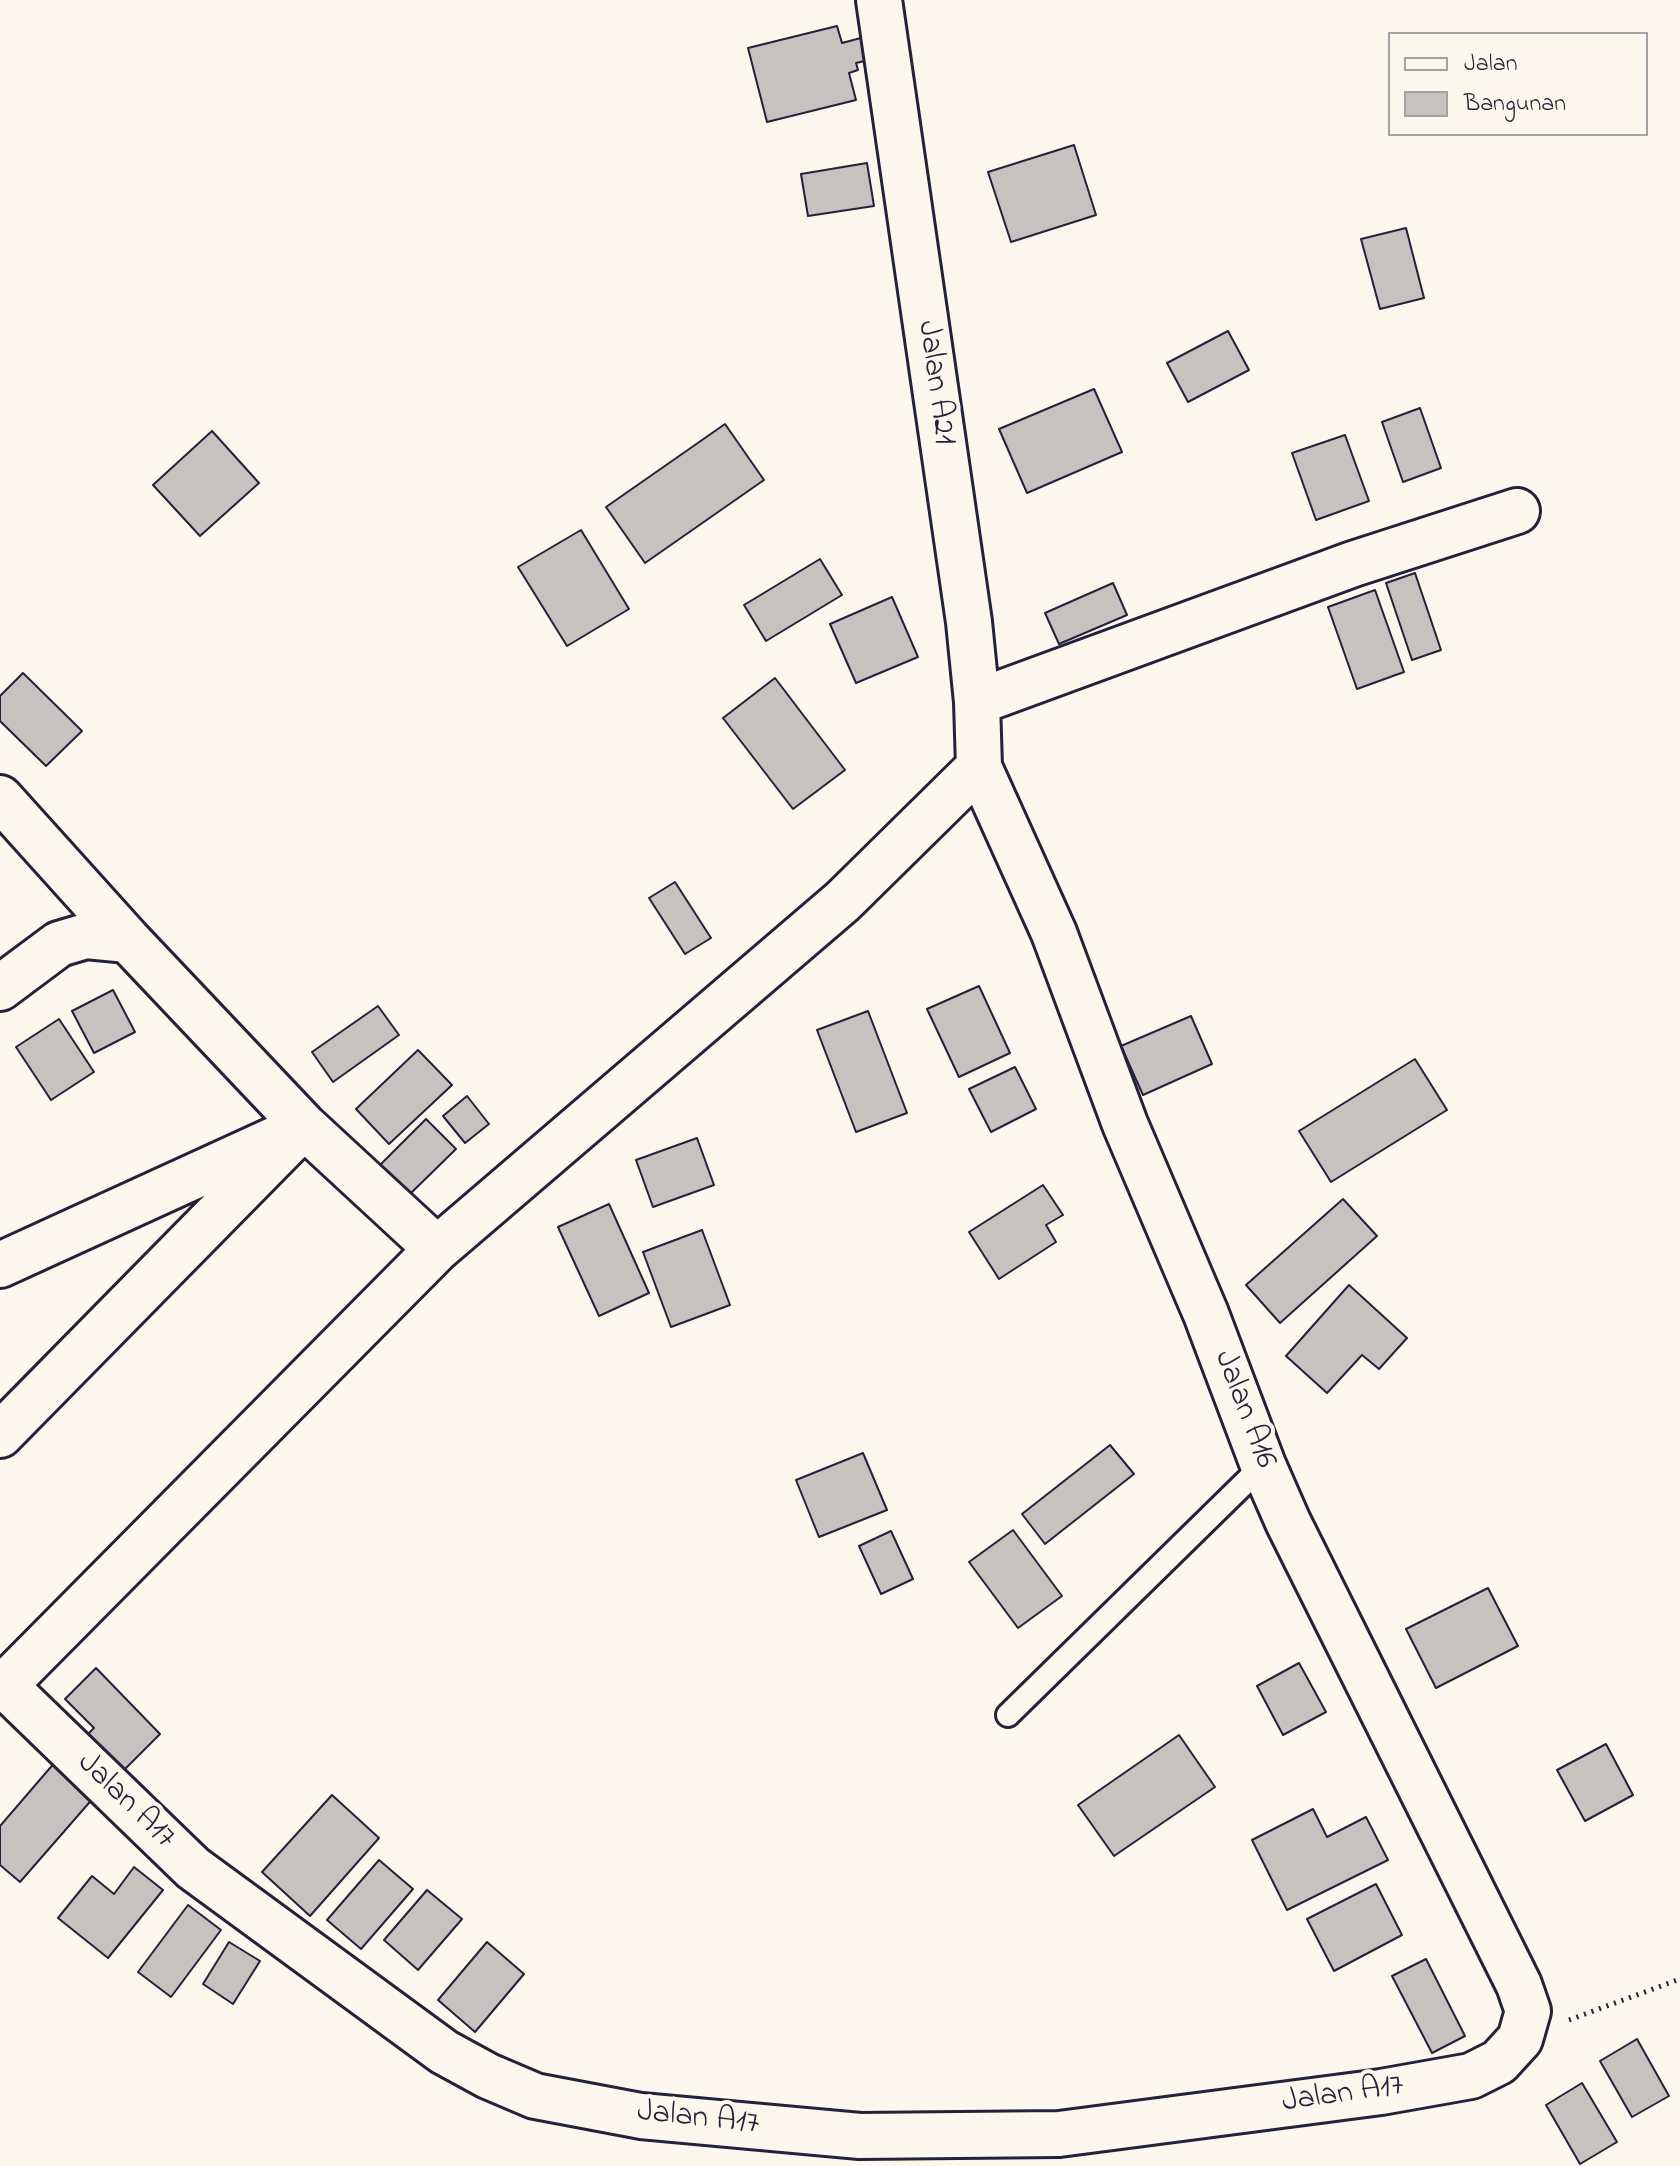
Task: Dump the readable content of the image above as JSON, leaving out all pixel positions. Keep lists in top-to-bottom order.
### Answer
{
  "streets": {
    "street": ["Jalan A21", "Jalan A16", "Jalan A17"]
  },
  "crossings": [
    ["Jalan A21", "Jalan A16"],
    ["Jalan A16", "Jalan A17"]
  ],
  "legend": ["Jalan", "Bangunan"]
}
